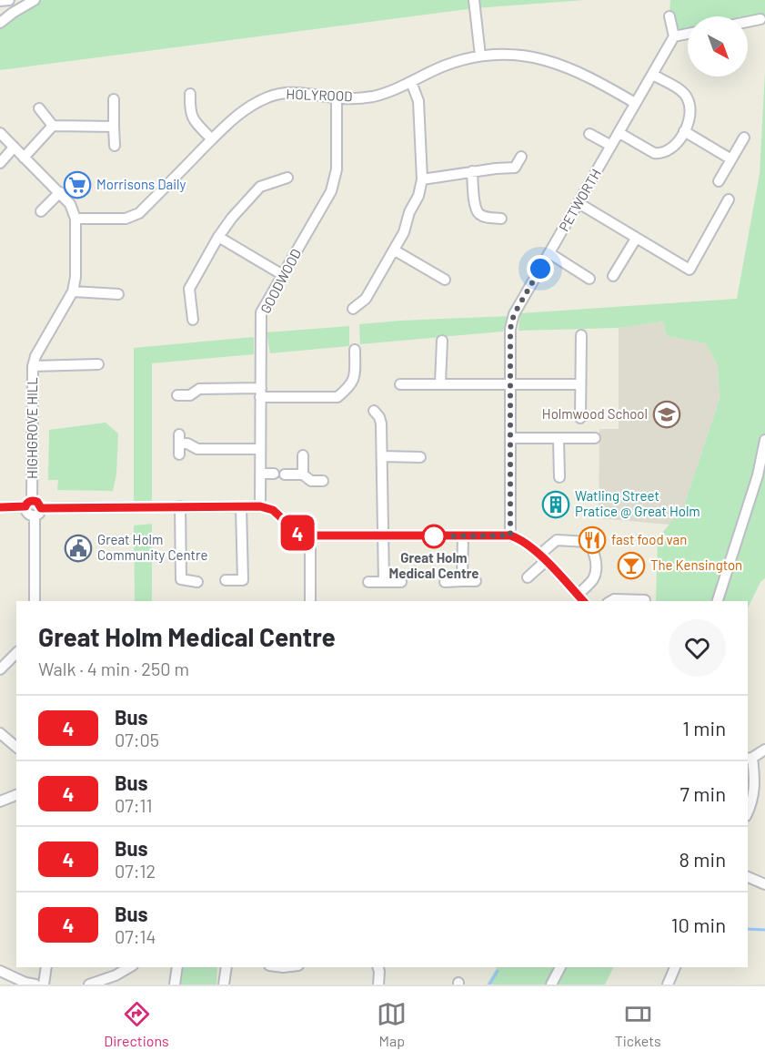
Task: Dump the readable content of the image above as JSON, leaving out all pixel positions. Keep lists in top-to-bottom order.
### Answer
{
  "streets": {
    "street": [
      "HOLYROOD",
      "PETWORTH",
      "GOODWOOD",
      "HIGHGROVE HILL"
    ]
  },
  "crossings": [
    ["HOLYROOD", "PETWORTH"],
    ["HOLYROOD", "GOODWOOD"],
    ["HOLYROOD", "HIGHGROVE HILL"]
  ],
  "places": {
    "supermarket": ["Morrisons Daily"],
    "school or university": ["Holmwood School"],
    "building": ["Watling Street Pratice @ Great Holm"],
    "other": ["Great Holm Medical Centre"],
    "restaurant": ["fast food van"],
    "public building": ["Great Holm Community Centre"],
    "bar": ["The Kensington"]
  },
  "lines": ["bus line 4"],
  "north": "bottom right",
  "page": {
    "on_map": "4",
    "heading": ["Great Holm Medical Centre", "Walk · 4 min · 250 m"],
    "list": [
      {
        "mark": "4",
        "name": "Bus",
        "note": "07:05",
        "value": "1 min"
      },
      {
        "mark": "4",
        "name": "Bus",
        "note": "07:11",
        "value": "7 min"
      },
      {
        "mark": "4",
        "name": "Bus",
        "note": "07:12",
        "value": "8 min"
      },
      {
        "mark": "4",
        "name": "Bus",
        "note": "07:14",
        "value": "10 min"
      }
    ],
    "tabs": ["Directions", "Map", "Tickets"]
  }
}
